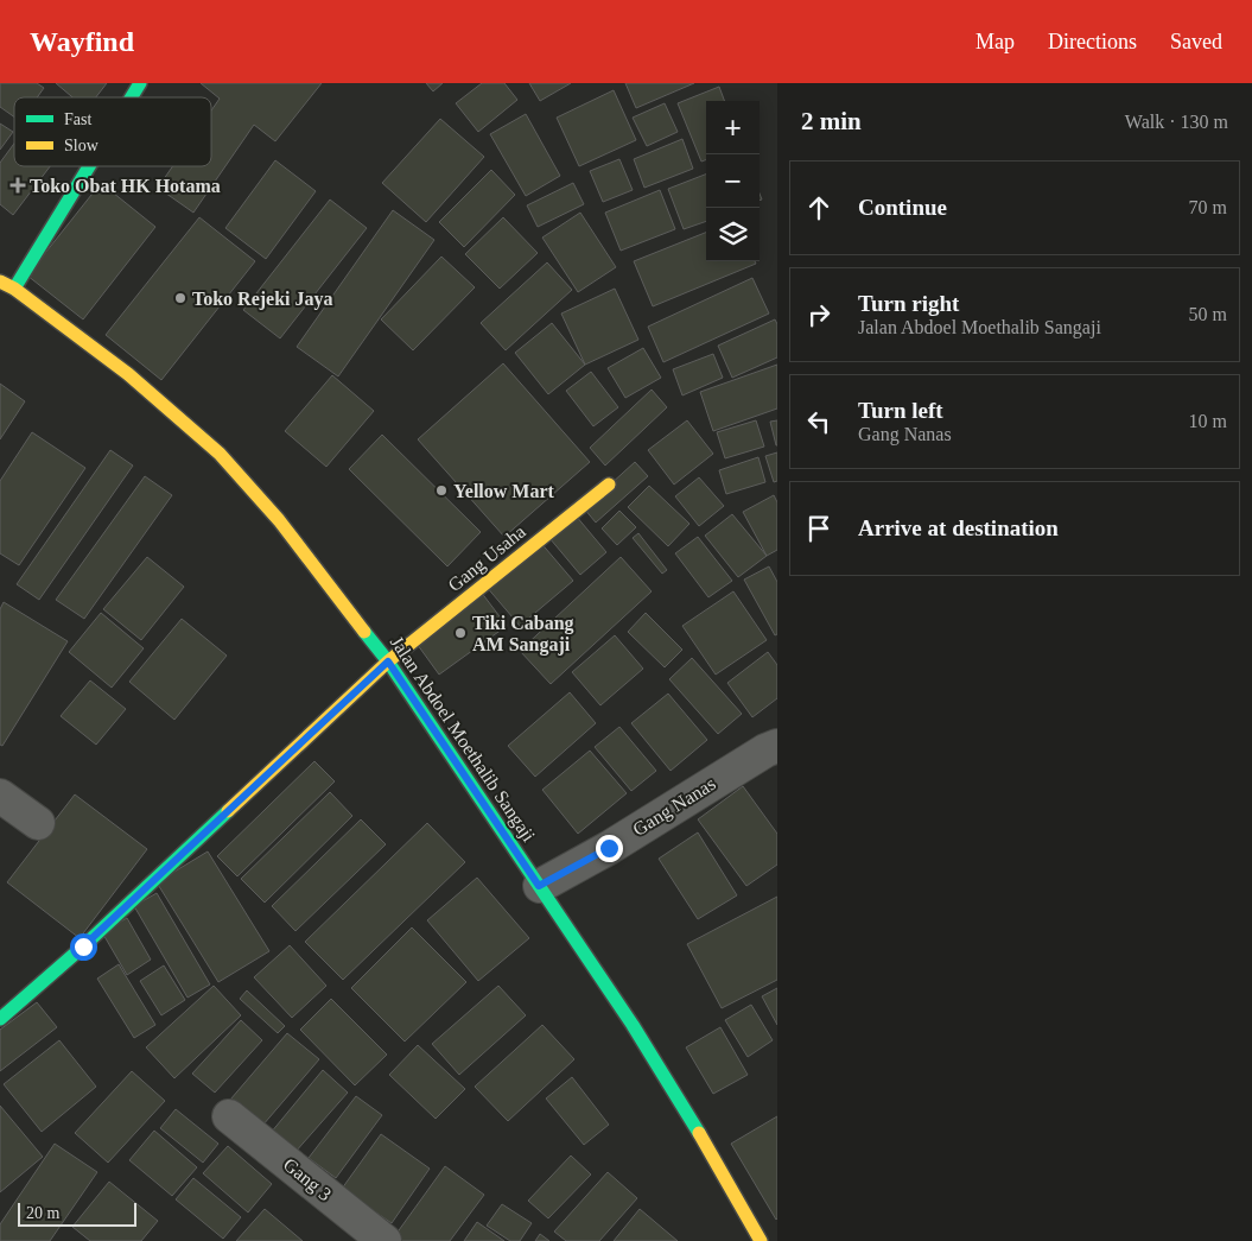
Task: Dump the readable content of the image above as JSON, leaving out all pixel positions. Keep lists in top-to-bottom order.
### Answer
{
  "streets": {
    "street": [
      "Gang Usaha",
      "Jalan Abdoel Moethalib Sangaji",
      "Gang Nanas",
      "Gang 3"
    ]
  },
  "crossings": [
    ["Gang Usaha", "Jalan Abdoel Moethalib Sangaji"],
    ["Jalan Abdoel Moethalib Sangaji", "Gang Nanas"]
  ],
  "places": {
    "health": ["Toko Obat HK Hotama"],
    "other": ["Toko Rejeki Jaya", "Yellow Mart", "Tiki Cabang AM Sangaji"]
  },
  "legend": ["Fast", "Slow"],
  "scale_bar": "20 m",
  "page": {
    "header": "Wayfind",
    "nav": ["Map", "Directions", "Saved"],
    "heading": ["2 min", "Walk · 130 m"],
    "map_buttons": ["+", "−"],
    "list": [
      ["Continue", "70 m"],
      ["Turn right", "Jalan Abdoel Moethalib Sangaji", "50 m"],
      ["Turn left", "Gang Nanas", "10 m"],
      "Arrive at destination"
    ],
    "scale": "20 m"
  }
}
